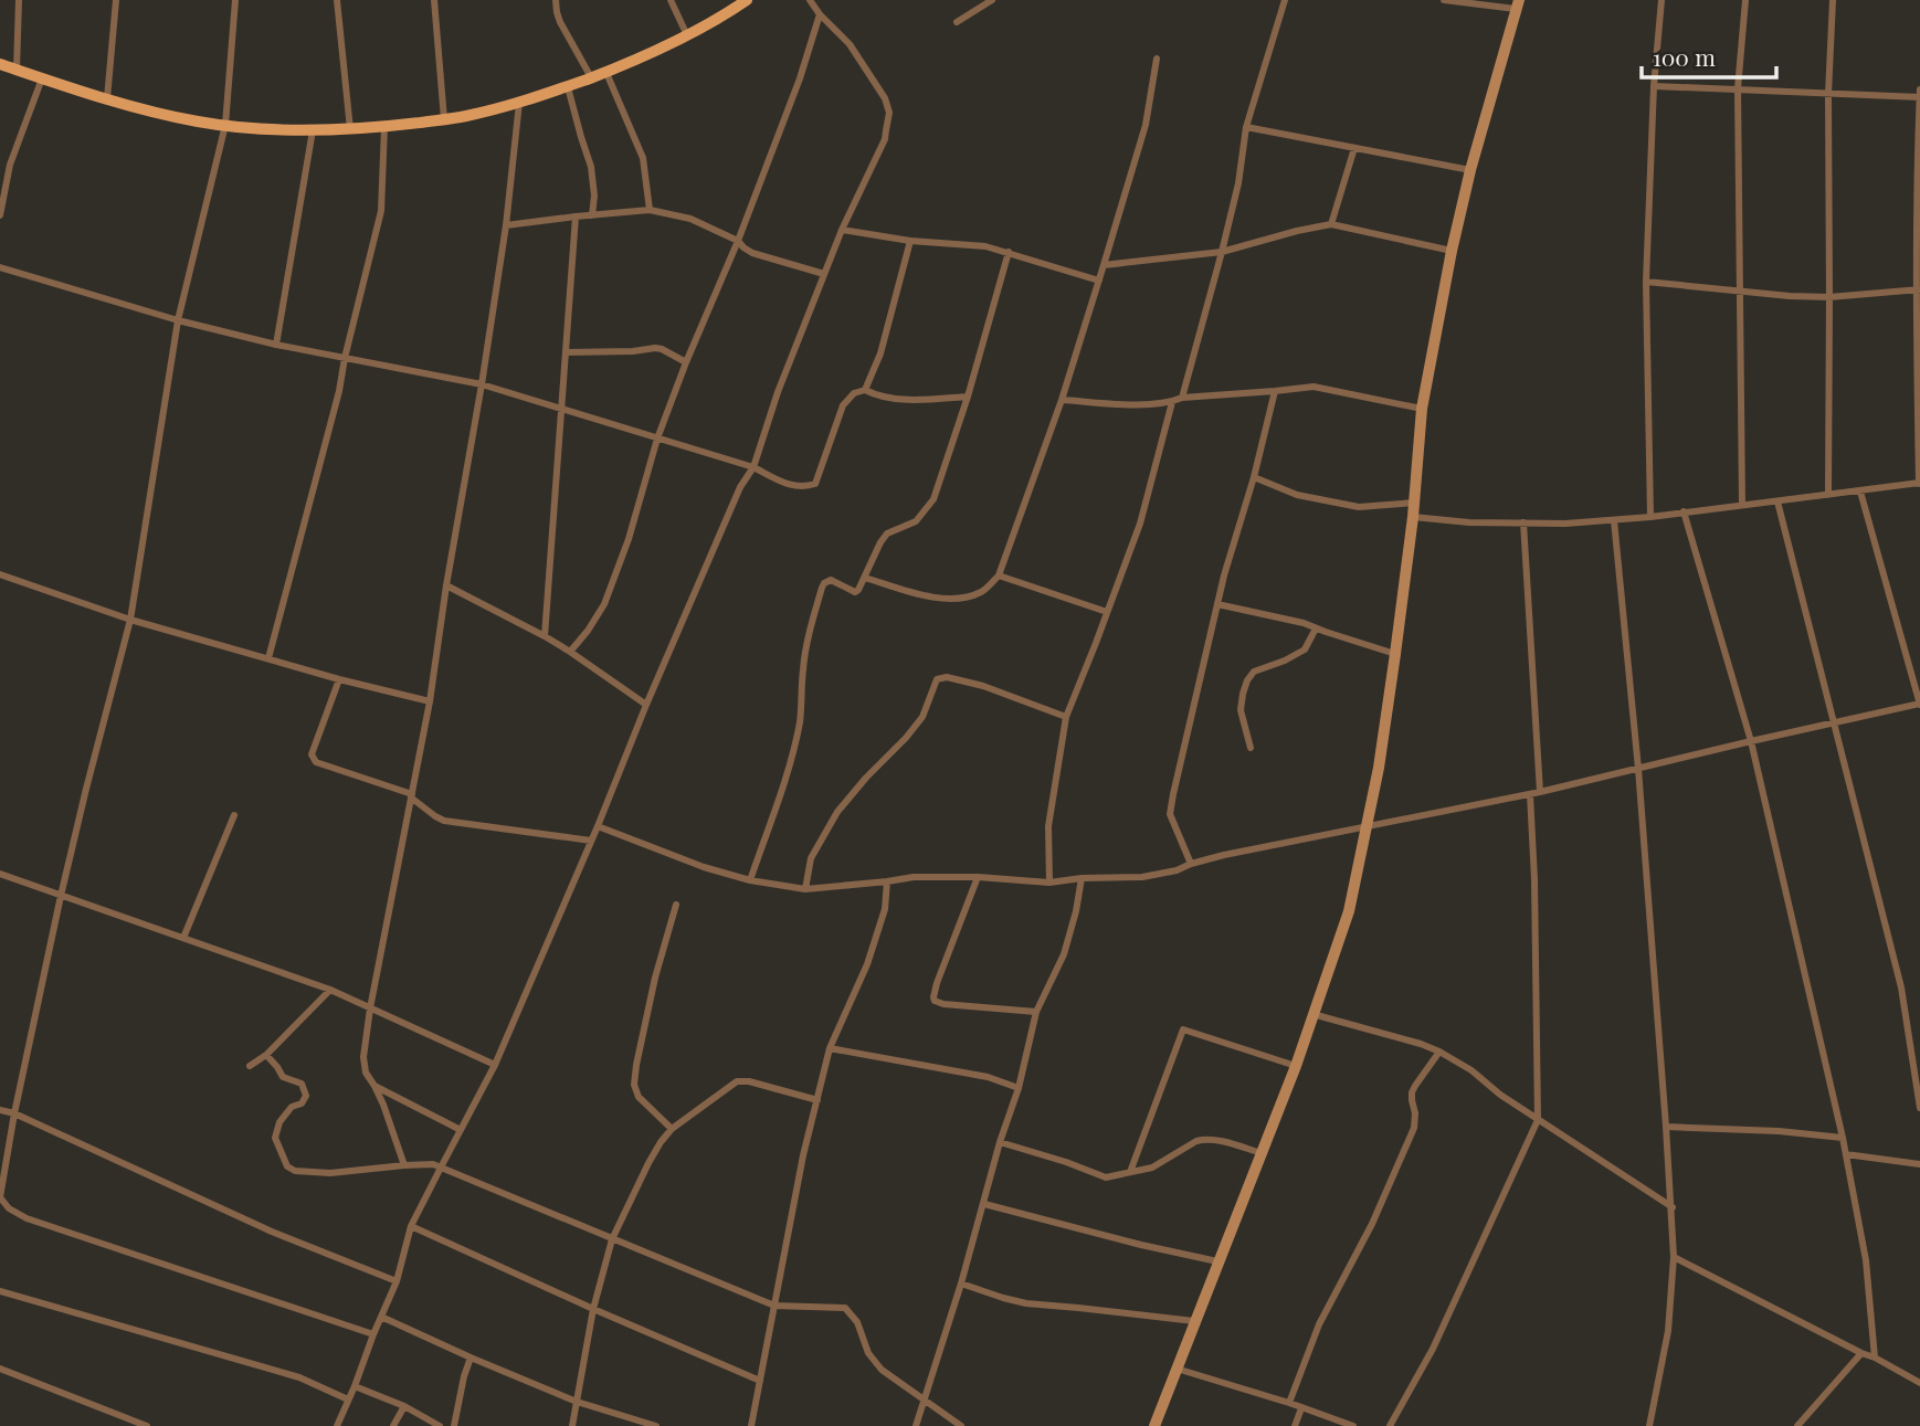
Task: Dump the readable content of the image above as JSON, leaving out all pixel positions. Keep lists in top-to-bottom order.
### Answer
{
  "scale_bar": "100 m"
}
